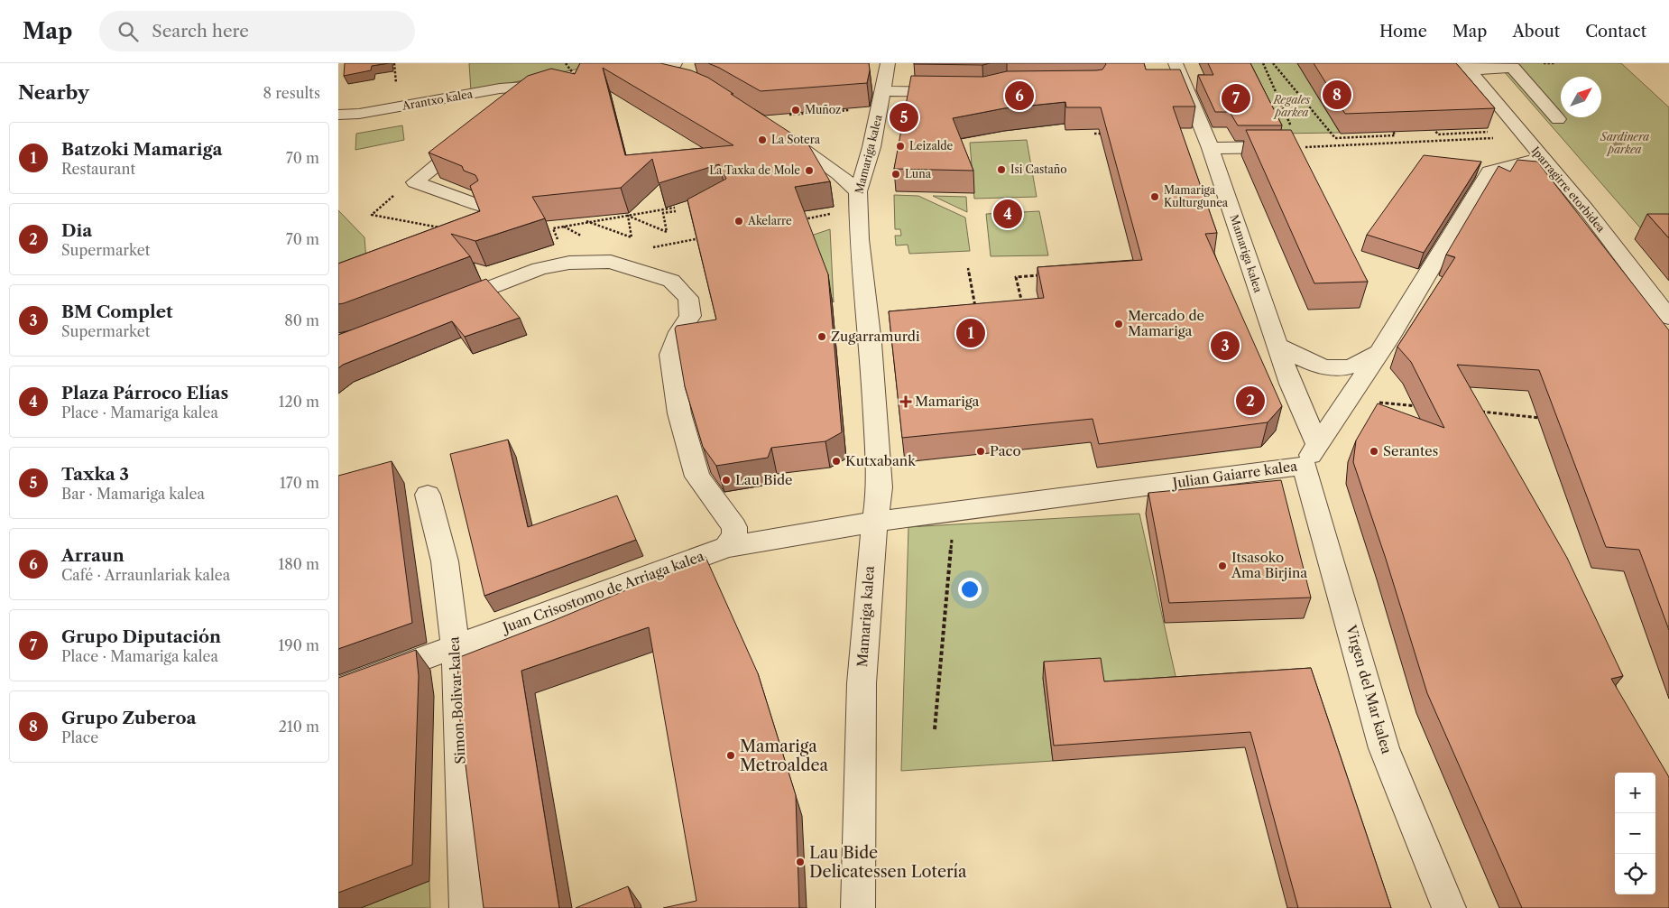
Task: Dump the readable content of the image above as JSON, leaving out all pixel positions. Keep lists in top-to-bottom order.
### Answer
{
  "streets": {
    "street": [
      "Arantxo kalea",
      "Mamariga kalea",
      "Iparragirre etorbidea",
      "Julian Gaiarre kalea",
      "Juan Crisostomo de Arriaga kalea",
      "Virgen del Mar kalea",
      "Simon Bolivar kalea"
    ]
  },
  "crossings": [
    ["Mamariga kalea", "Julian Gaiarre kalea"],
    ["Mamariga kalea", "Juan Crisostomo de Arriaga kalea"],
    ["Mamariga kalea", "Virgen del Mar kalea"],
    ["Julian Gaiarre kalea", "Juan Crisostomo de Arriaga kalea"],
    ["Julian Gaiarre kalea", "Virgen del Mar kalea"],
    ["Juan Crisostomo de Arriaga kalea", "Simon Bolivar kalea"]
  ],
  "parks": ["Regales parkea", "Sardinera parkea"],
  "places": {
    "other": [
      "Muñoz",
      "La Sotera",
      "Leizalde",
      "Isi Castaño",
      "La Taxka de Mole",
      "Luna",
      "Mamariga Kulturgunea",
      "Akelarre",
      "Mercado de Mamariga",
      "Zugarramurdi",
      "Paco",
      "Serantes",
      "Kutxabank",
      "Lau Bide",
      "Itsasoko Ama Birjina",
      "Mamariga Metroaldea",
      "Lau Bide Delicatessen Lotería"
    ],
    "health": ["Mamariga"]
  },
  "north": "top right",
  "page": {
    "header": "Map",
    "search": "Search here",
    "nav": [
      "Home",
      "Map",
      "About",
      "Contact"
    ],
    "heading": ["Nearby", "8 results"],
    "pins": [
      "8",
      "6",
      "7",
      "5",
      "4",
      "1",
      "3",
      "2"
    ],
    "list": [
      {
        "mark": "1",
        "name": "Batzoki Mamariga",
        "note": "Restaurant",
        "value": "70 m"
      },
      {
        "mark": "2",
        "name": "Dia",
        "note": "Supermarket",
        "value": "70 m"
      },
      {
        "mark": "3",
        "name": "BM Complet",
        "note": "Supermarket",
        "value": "80 m"
      },
      {
        "mark": "4",
        "name": "Plaza Párroco Elías",
        "note": "Place · Mamariga kalea",
        "value": "120 m"
      },
      {
        "mark": "5",
        "name": "Taxka 3",
        "note": "Bar · Mamariga kalea",
        "value": "170 m"
      },
      {
        "mark": "6",
        "name": "Arraun",
        "note": "Café · Arraunlariak kalea",
        "value": "180 m"
      },
      {
        "mark": "7",
        "name": "Grupo Diputación",
        "note": "Place · Mamariga kalea",
        "value": "190 m"
      },
      {
        "mark": "8",
        "name": "Grupo Zuberoa",
        "note": "Place",
        "value": "210 m"
      }
    ],
    "map_buttons": ["+", "−"]
  }
}
